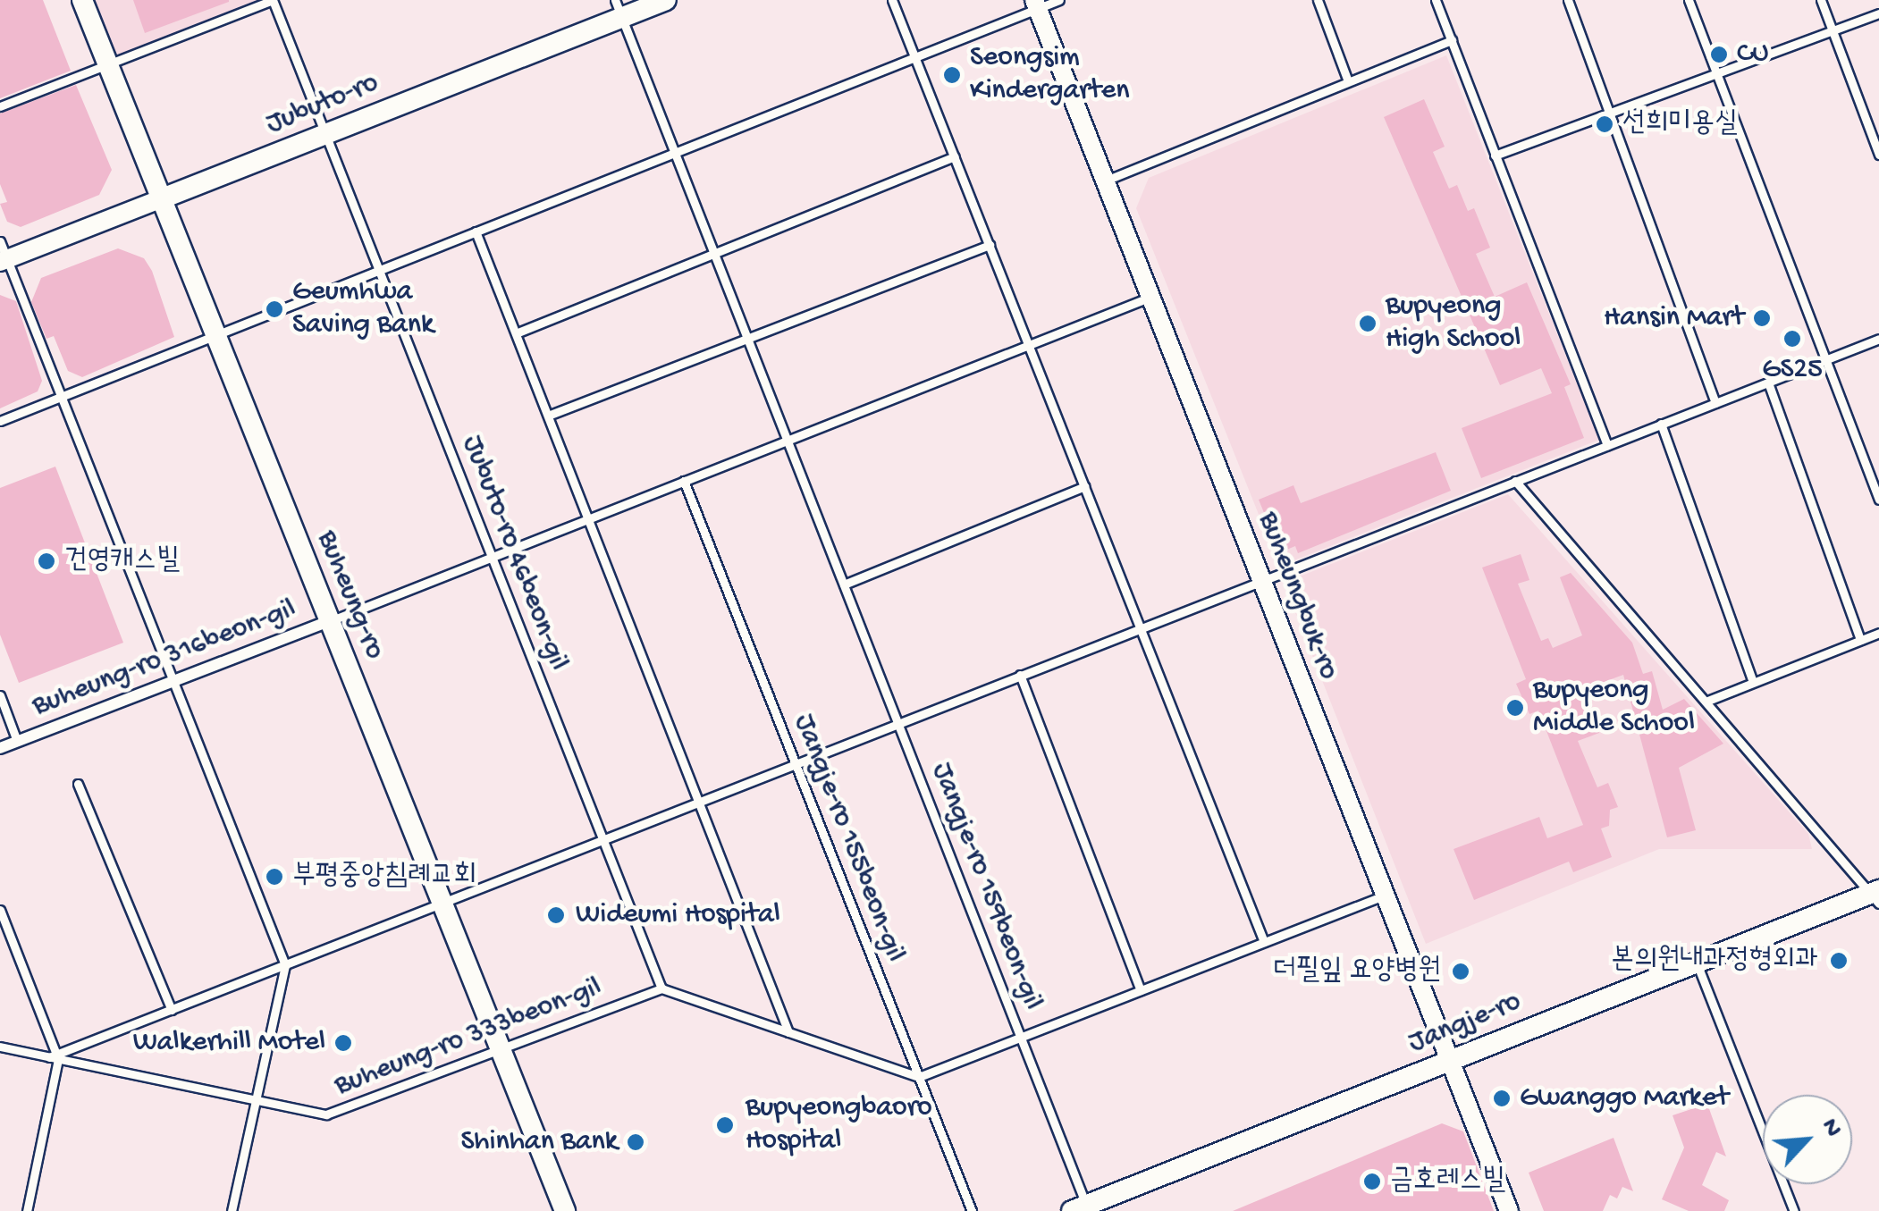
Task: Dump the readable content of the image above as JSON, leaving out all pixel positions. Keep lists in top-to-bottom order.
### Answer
{
  "streets": {
    "main road": ["Jubuto-ro", "Buheung-ro", "Jangje-ro"],
    "street": ["Buheungbuk-ro", "Buheung-ro 316beon-gil"],
    "lane": [
      "Jubuto-ro 46beon-gil",
      "Jangje-ro 155beon-gil",
      "Jangje-ro 159beon-gil",
      "Buheung-ro 333beon-gil"
    ]
  },
  "crossings": [
    ["Jubuto-ro", "Jubuto-ro 46beon-gil"],
    ["Jubuto-ro", "Buheung-ro"],
    ["Jubuto-ro", "Jangje-ro 159beon-gil"],
    ["Jubuto-ro 46beon-gil", "Buheung-ro 333beon-gil"],
    ["Buheung-ro", "Buheung-ro 316beon-gil"],
    ["Buheung-ro", "Buheung-ro 333beon-gil"],
    ["Buheungbuk-ro", "Jangje-ro"],
    ["Jangje-ro 159beon-gil", "Jangje-ro"]
  ],
  "places": [
    "CU",
    "Seongsim Kindergarten",
    "선희미용실",
    "Geumhwa Saving Bank",
    "Hansin Mart",
    "Bupyeong High School",
    "GS25",
    "건영캐스빌",
    "Bupyeong Middle School",
    "부평중앙침례교회",
    "Wideumi Hospital",
    "본의원내과정형외과",
    "더필잎 요양병원",
    "Walkerhill Motel",
    "Gwanggo Market",
    "Bupyeongbaoro Hospital",
    "Shinhan Bank",
    "금호레스빌"
  ],
  "north": "top right"
}
